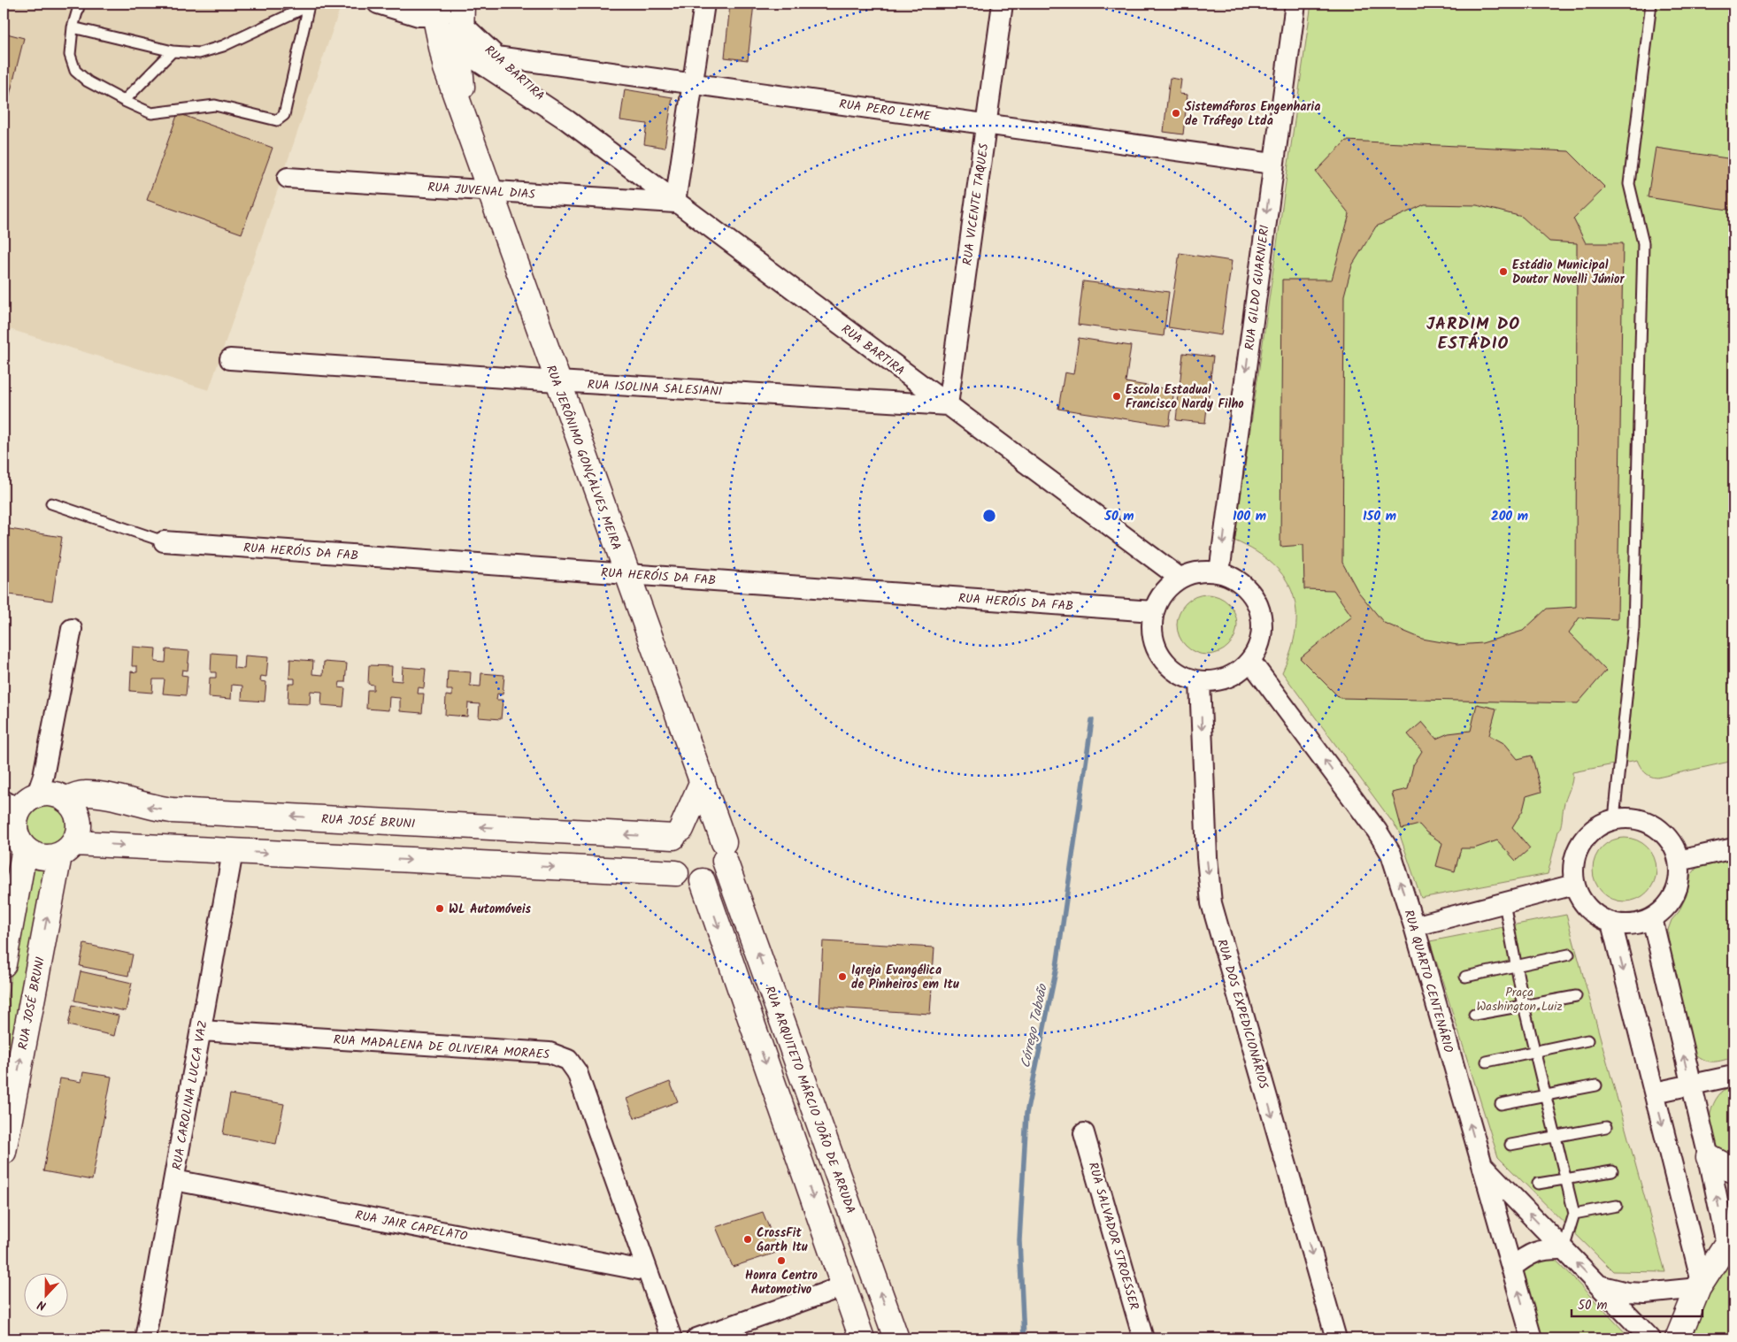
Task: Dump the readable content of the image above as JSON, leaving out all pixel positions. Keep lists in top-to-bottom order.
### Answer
{
  "streets": {
    "street": [
      "RUA BARTIRA",
      "RUA PERO LEME",
      "RUA JUVENAL DIAS",
      "RUA VICENTE TAQUES",
      "RUA GILDO GUARNIERI",
      "RUA ISOLINA SALESIANI",
      "RUA JERÔNIMO GONÇALVES MEIRA",
      "RUA HERÓIS DA FAB",
      "RUA JOSÉ BRUNI",
      "RUA QUARTO CENTENÁRIO",
      "RUA DOS EXPEDICIONÁRIOS",
      "RUA MADALENA DE OLIVEIRA MORAES",
      "RUA CAROLINA LUCCA VAZ",
      "RUA ARQUITETO MÁRCIO JOÃO DE ARRUDA",
      "RUA JAIR CAPELATO",
      "RUA SALVADOR STROESSER"
    ]
  },
  "crossings": [
    ["RUA BARTIRA", "RUA PERO LEME"],
    ["RUA BARTIRA", "RUA JUVENAL DIAS"],
    ["RUA BARTIRA", "RUA VICENTE TAQUES"],
    ["RUA BARTIRA", "RUA GILDO GUARNIERI"],
    ["RUA BARTIRA", "RUA ISOLINA SALESIANI"],
    ["RUA BARTIRA", "RUA JERÔNIMO GONÇALVES MEIRA"],
    ["RUA BARTIRA", "RUA HERÓIS DA FAB"],
    ["RUA BARTIRA", "RUA QUARTO CENTENÁRIO"],
    ["RUA BARTIRA", "RUA DOS EXPEDICIONÁRIOS"],
    ["RUA PERO LEME", "RUA VICENTE TAQUES"],
    ["RUA PERO LEME", "RUA GILDO GUARNIERI"],
    ["RUA JUVENAL DIAS", "RUA JERÔNIMO GONÇALVES MEIRA"],
    ["RUA VICENTE TAQUES", "RUA ISOLINA SALESIANI"],
    ["RUA GILDO GUARNIERI", "RUA HERÓIS DA FAB"],
    ["RUA GILDO GUARNIERI", "RUA QUARTO CENTENÁRIO"],
    ["RUA GILDO GUARNIERI", "RUA DOS EXPEDICIONÁRIOS"],
    ["RUA ISOLINA SALESIANI", "RUA JERÔNIMO GONÇALVES MEIRA"],
    ["RUA JERÔNIMO GONÇALVES MEIRA", "RUA HERÓIS DA FAB"],
    ["RUA JERÔNIMO GONÇALVES MEIRA", "RUA JOSÉ BRUNI"],
    ["RUA JERÔNIMO GONÇALVES MEIRA", "RUA ARQUITETO MÁRCIO JOÃO DE ARRUDA"],
    ["RUA HERÓIS DA FAB", "RUA QUARTO CENTENÁRIO"],
    ["RUA HERÓIS DA FAB", "RUA DOS EXPEDICIONÁRIOS"],
    ["RUA JOSÉ BRUNI", "RUA ARQUITETO MÁRCIO JOÃO DE ARRUDA"],
    ["RUA QUARTO CENTENÁRIO", "RUA DOS EXPEDICIONÁRIOS"],
    ["RUA MADALENA DE OLIVEIRA MORAES", "RUA CAROLINA LUCCA VAZ"],
    ["RUA MADALENA DE OLIVEIRA MORAES", "RUA JAIR CAPELATO"],
    ["RUA CAROLINA LUCCA VAZ", "RUA JAIR CAPELATO"]
  ],
  "one_way": ["RUA GILDO GUARNIERI", "RUA QUARTO CENTENÁRIO", "RUA DOS EXPEDICIONÁRIOS"],
  "districts": ["JARDIM DO ESTÁDIO"],
  "water": ["Córrego Taboão"],
  "parks": ["Praça Washington Luiz"],
  "places": [
    "Sistemáforos Engenharia de Tráfego Ltda",
    "Estádio Municipal Doutor Novelli Júnior",
    "Escola Estadual Francisco Nardy Filho",
    "WL Automóveis",
    "Igreja Evangélica de Pinheiros em Itu",
    "CrossFit Garth Itu",
    "Honra Centro Automotivo"
  ],
  "scale_bar": "50 m",
  "north": "bottom",
  "rings": [
    "50 m",
    "100 m",
    "150 m",
    "200 m"
  ]
}
